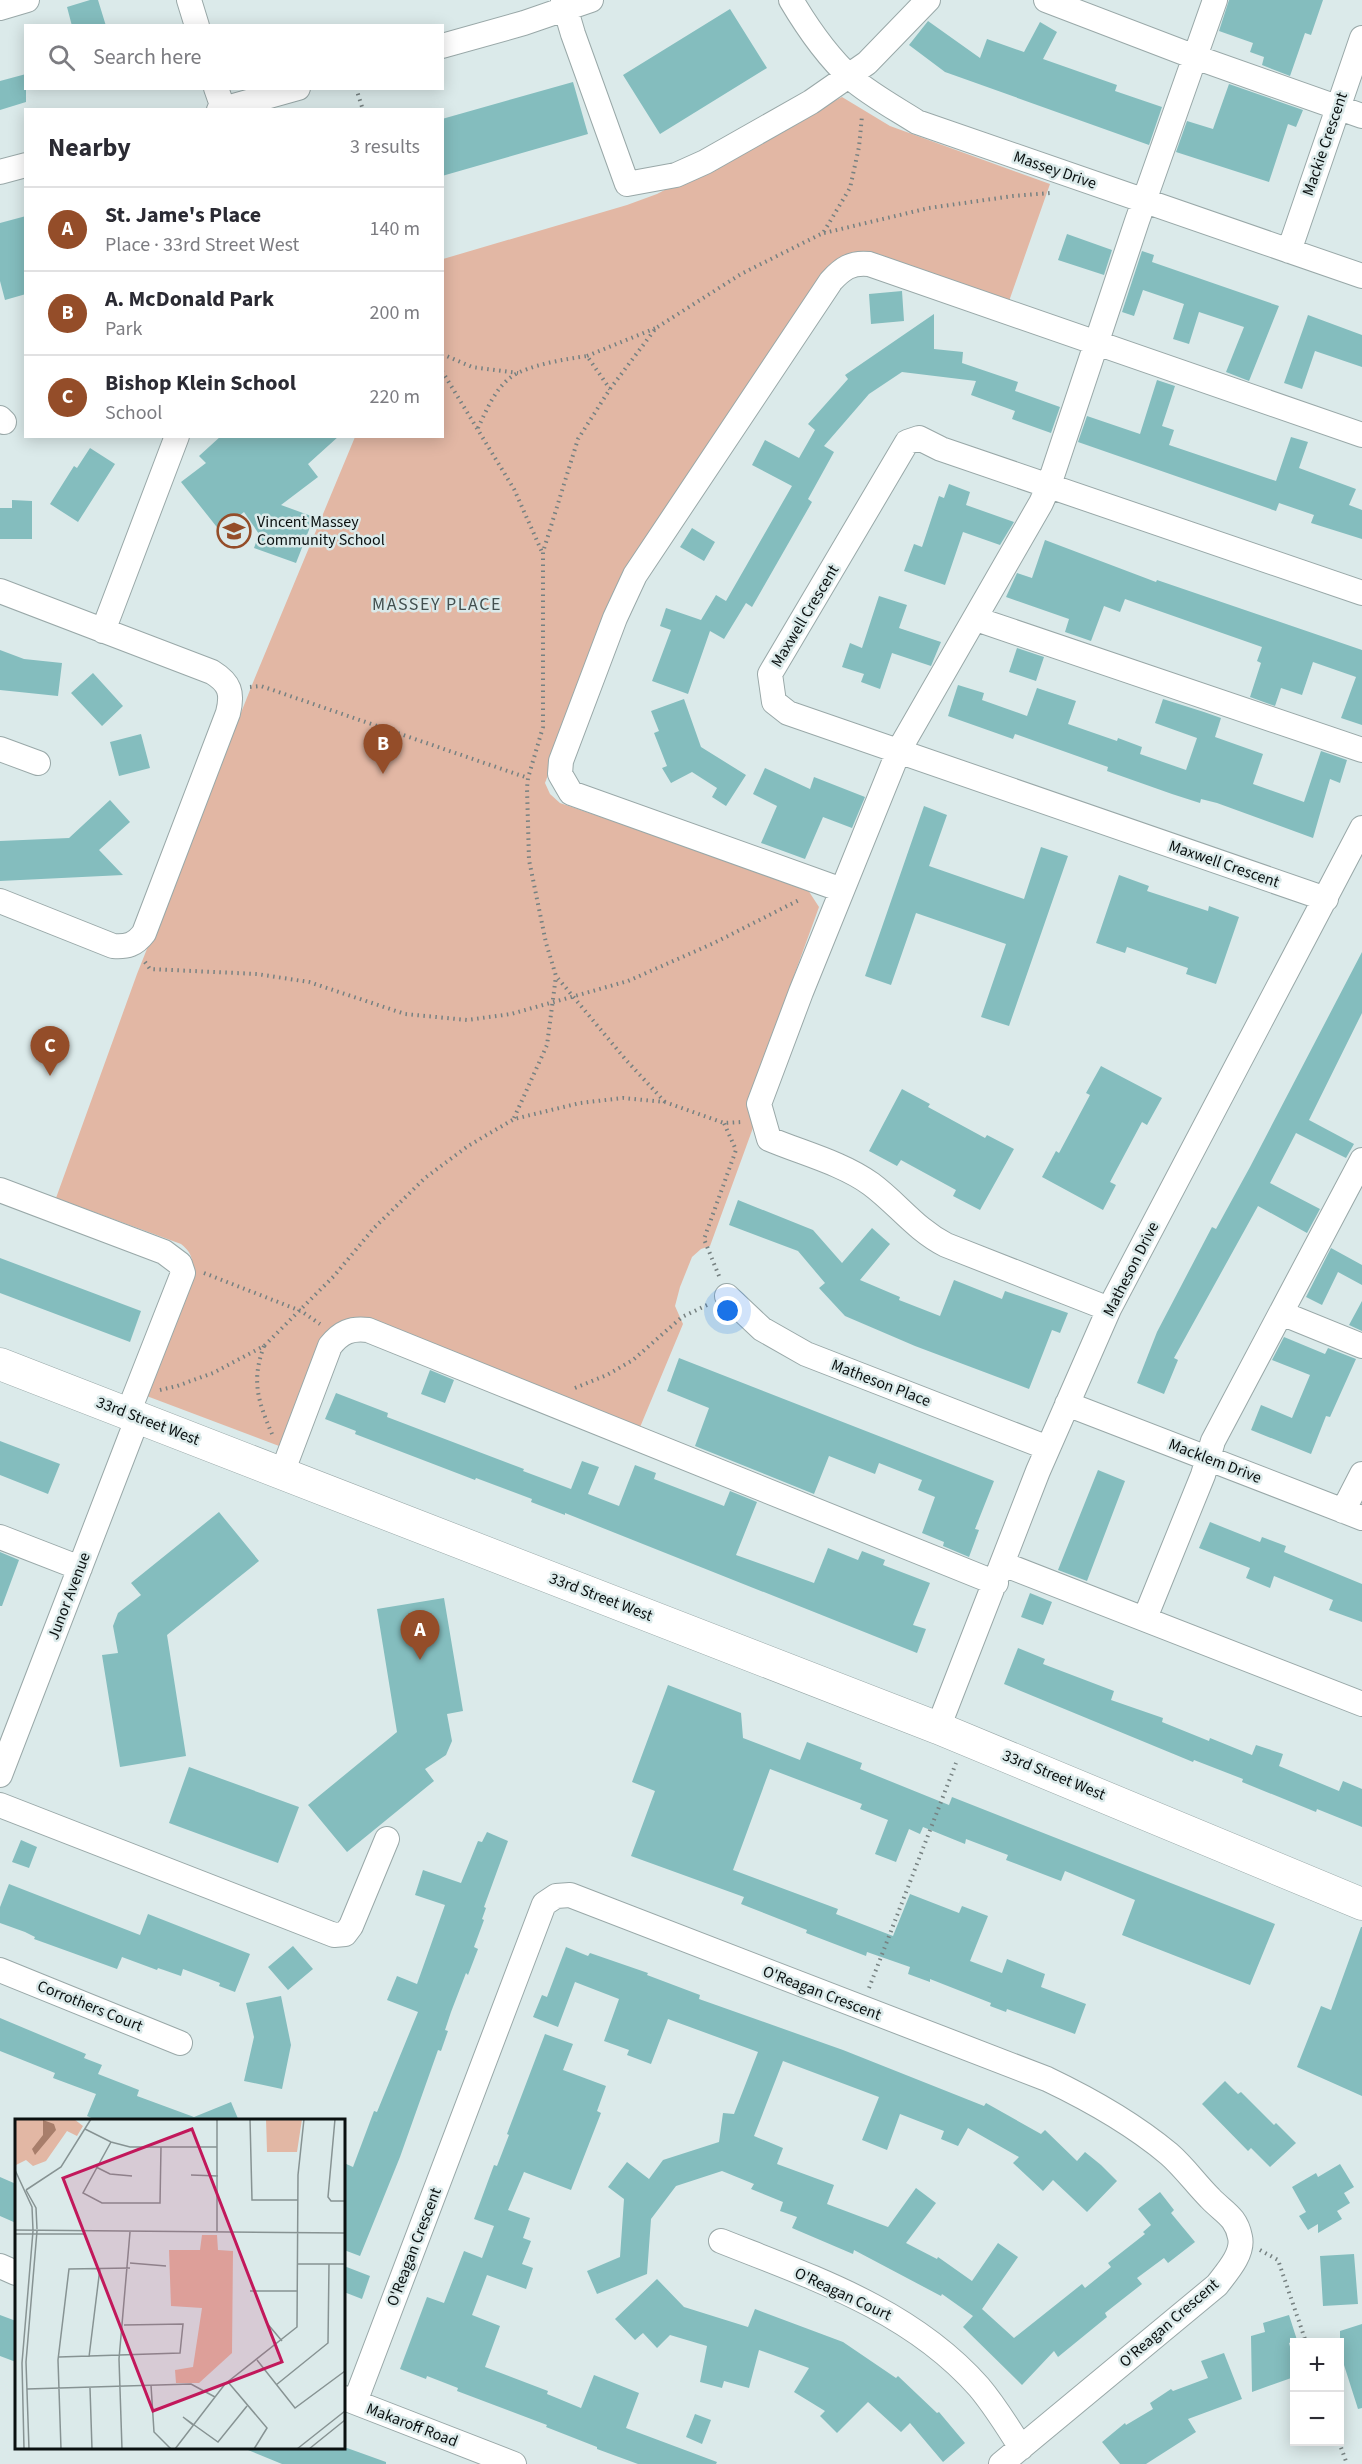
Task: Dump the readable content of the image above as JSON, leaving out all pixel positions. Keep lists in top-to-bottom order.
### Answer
{
  "streets": {
    "main road": ["33rd Street West"],
    "street": [
      "Mackie Crescent",
      "Massey Drive",
      "Maxwell Crescent",
      "Matheson Drive",
      "Matheson Place",
      "Macklem Drive",
      "Junor Avenue",
      "O'Reagan Crescent",
      "Corrothers Court",
      "O'Reagan Court",
      "Makaroff Road"
    ]
  },
  "crossings": [
    ["Mackie Crescent", "Massey Drive"],
    ["Maxwell Crescent", "Matheson Drive"],
    ["Matheson Drive", "Matheson Place"],
    ["Matheson Drive", "33rd Street West"],
    ["Matheson Drive", "Macklem Drive"],
    ["33rd Street West", "Junor Avenue"],
    ["O'Reagan Crescent", "O'Reagan Court"],
    ["O'Reagan Crescent", "Makaroff Road"]
  ],
  "districts": ["MASSEY PLACE"],
  "places": {
    "school or university": ["Vincent Massey Community School"]
  },
  "page": {
    "search": "Search here",
    "heading": ["Nearby", "3 results"],
    "list": [
      {
        "mark": "A",
        "name": "St. Jame's Place",
        "note": "Place · 33rd Street West",
        "value": "140 m"
      },
      {
        "mark": "B",
        "name": "A. McDonald Park",
        "note": "Park",
        "value": "200 m"
      },
      {
        "mark": "C",
        "name": "Bishop Klein School",
        "note": "School",
        "value": "220 m"
      }
    ],
    "pins": ["B", "C", "A"],
    "map_buttons": ["+", "−"]
  }
}
